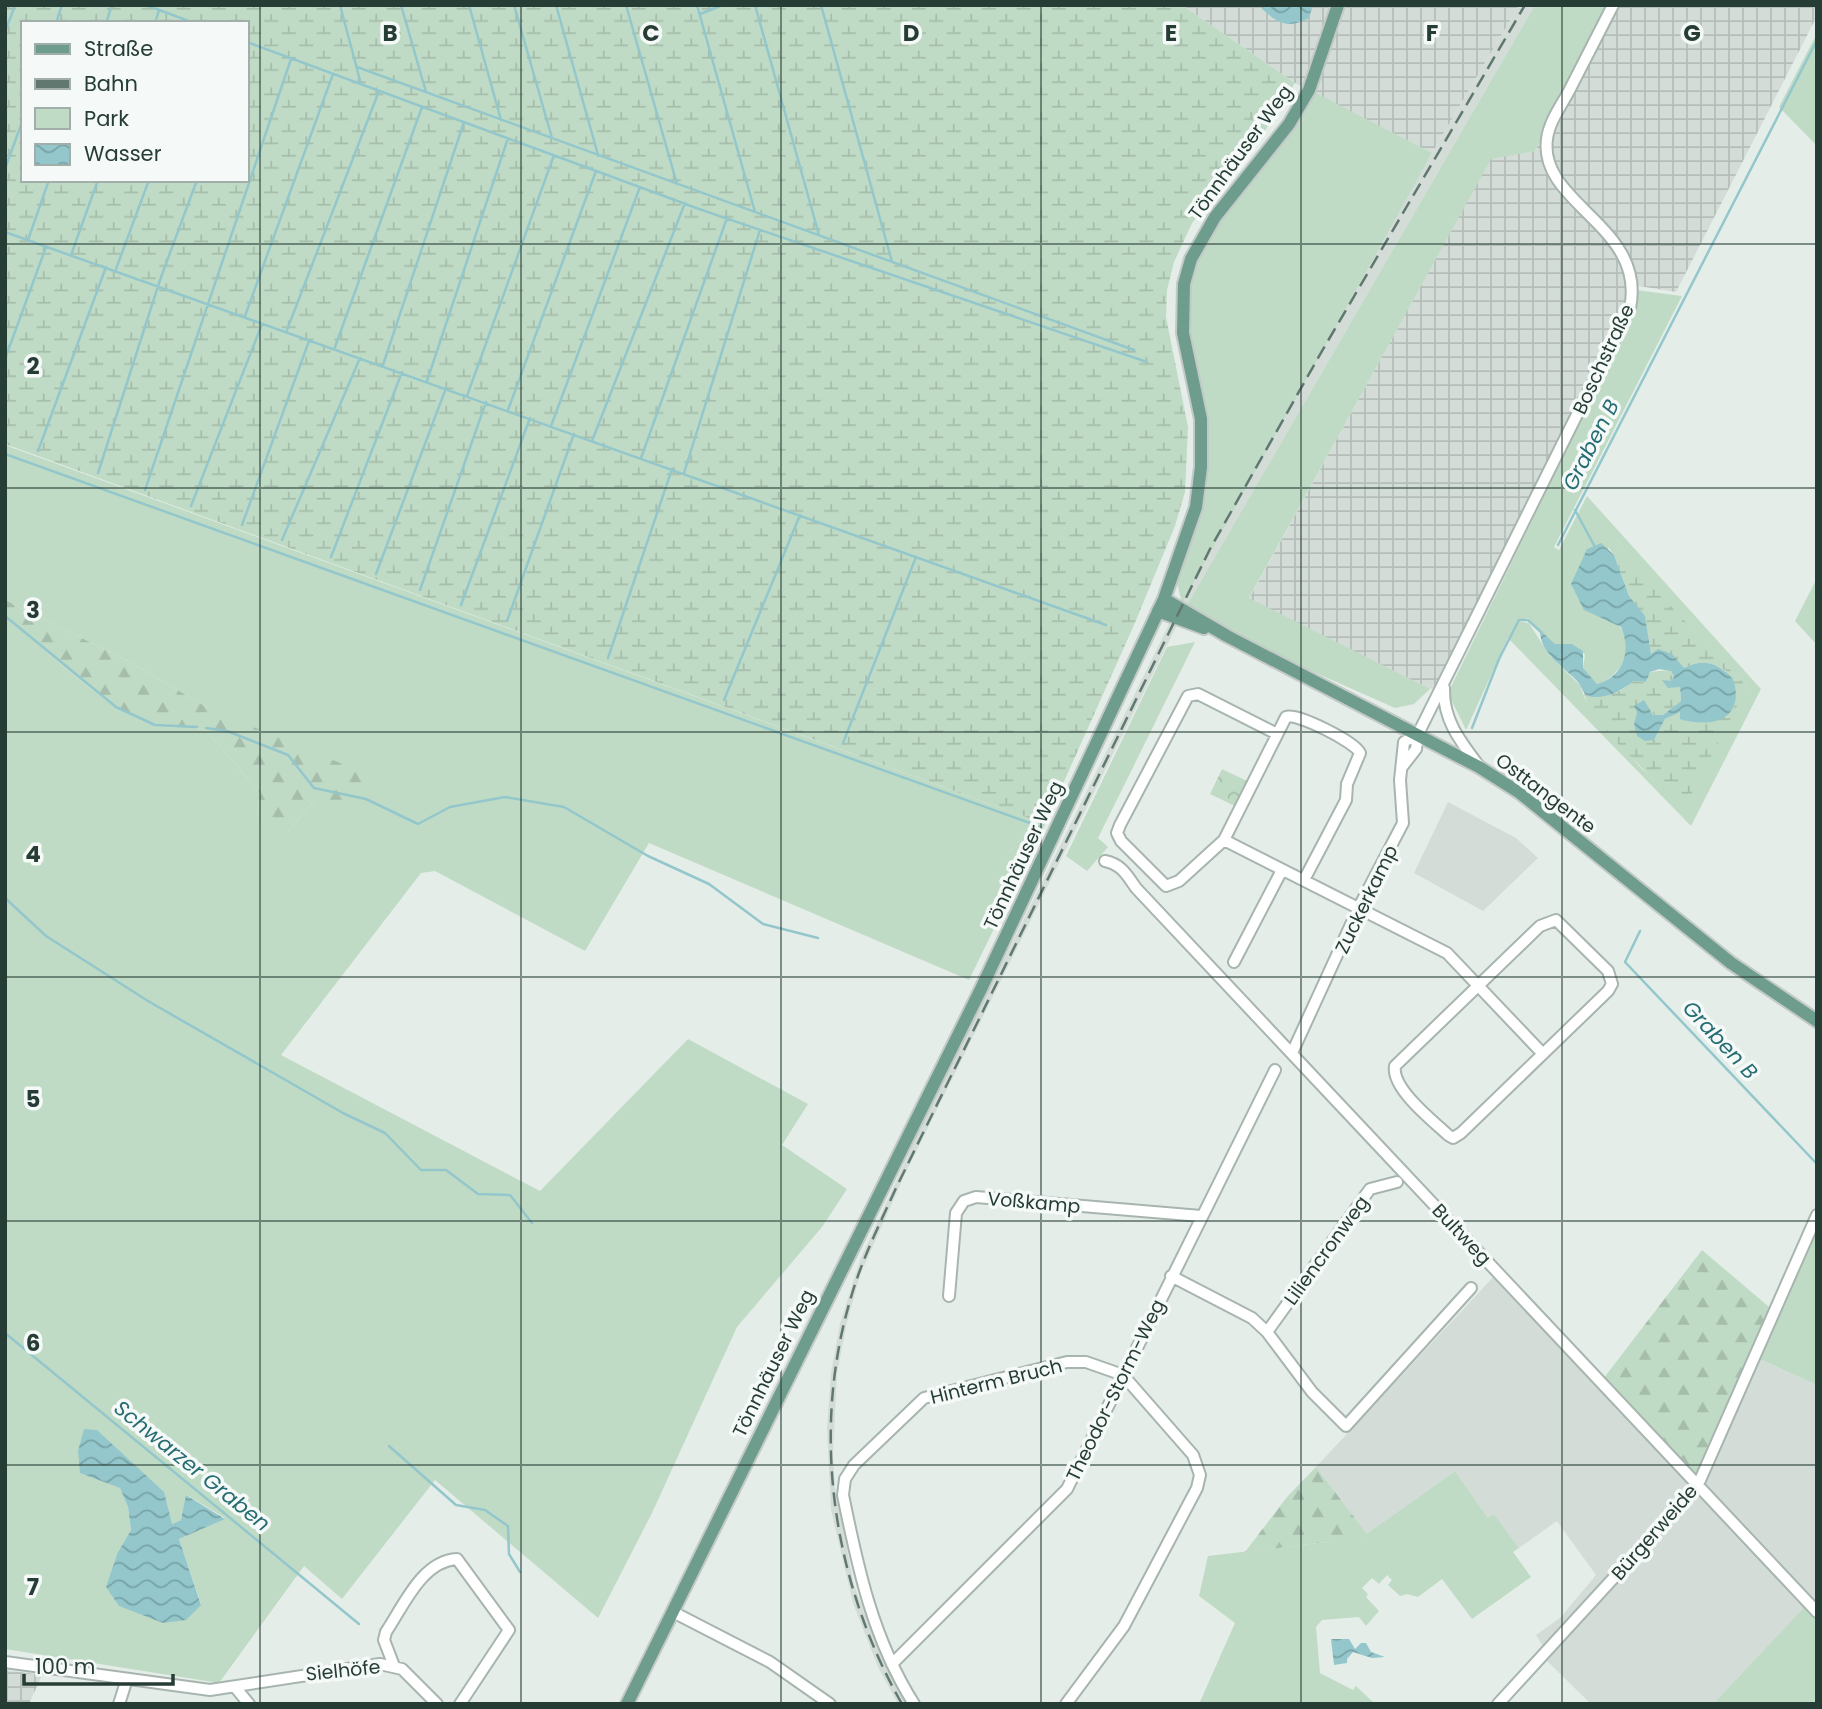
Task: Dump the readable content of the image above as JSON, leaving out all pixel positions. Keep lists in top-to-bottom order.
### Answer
{
  "streets": {
    "main road": ["Tönnhäuser Weg", "Osttangente"],
    "street": [
      "Boschstraße",
      "Zuckerkamp",
      "Voßkamp",
      "Bultweg",
      "Liliencronweg",
      "Hinterm Bruch",
      "Theodor-Storm-Weg",
      "Bürgerweide",
      "Sielhöfe"
    ]
  },
  "crossings": [
    ["Tönnhäuser Weg", "Osttangente"],
    ["Boschstraße", "Osttangente"],
    ["Boschstraße", "Zuckerkamp"],
    ["Osttangente", "Zuckerkamp"],
    ["Zuckerkamp", "Bultweg"],
    ["Voßkamp", "Theodor-Storm-Weg"],
    ["Bultweg", "Bürgerweide"],
    ["Hinterm Bruch", "Theodor-Storm-Weg"]
  ],
  "water": ["Graben B", "Schwarzer Graben"],
  "legend": [
    "Straße",
    "Bahn",
    "Park",
    "Wasser"
  ],
  "scale_bar": "100 m",
  "grid": {
    "columns": [
      "B",
      "C",
      "D",
      "E",
      "F",
      "G"
    ],
    "rows": [
      "2",
      "3",
      "4",
      "5",
      "6",
      "7"
    ]
  }
}
